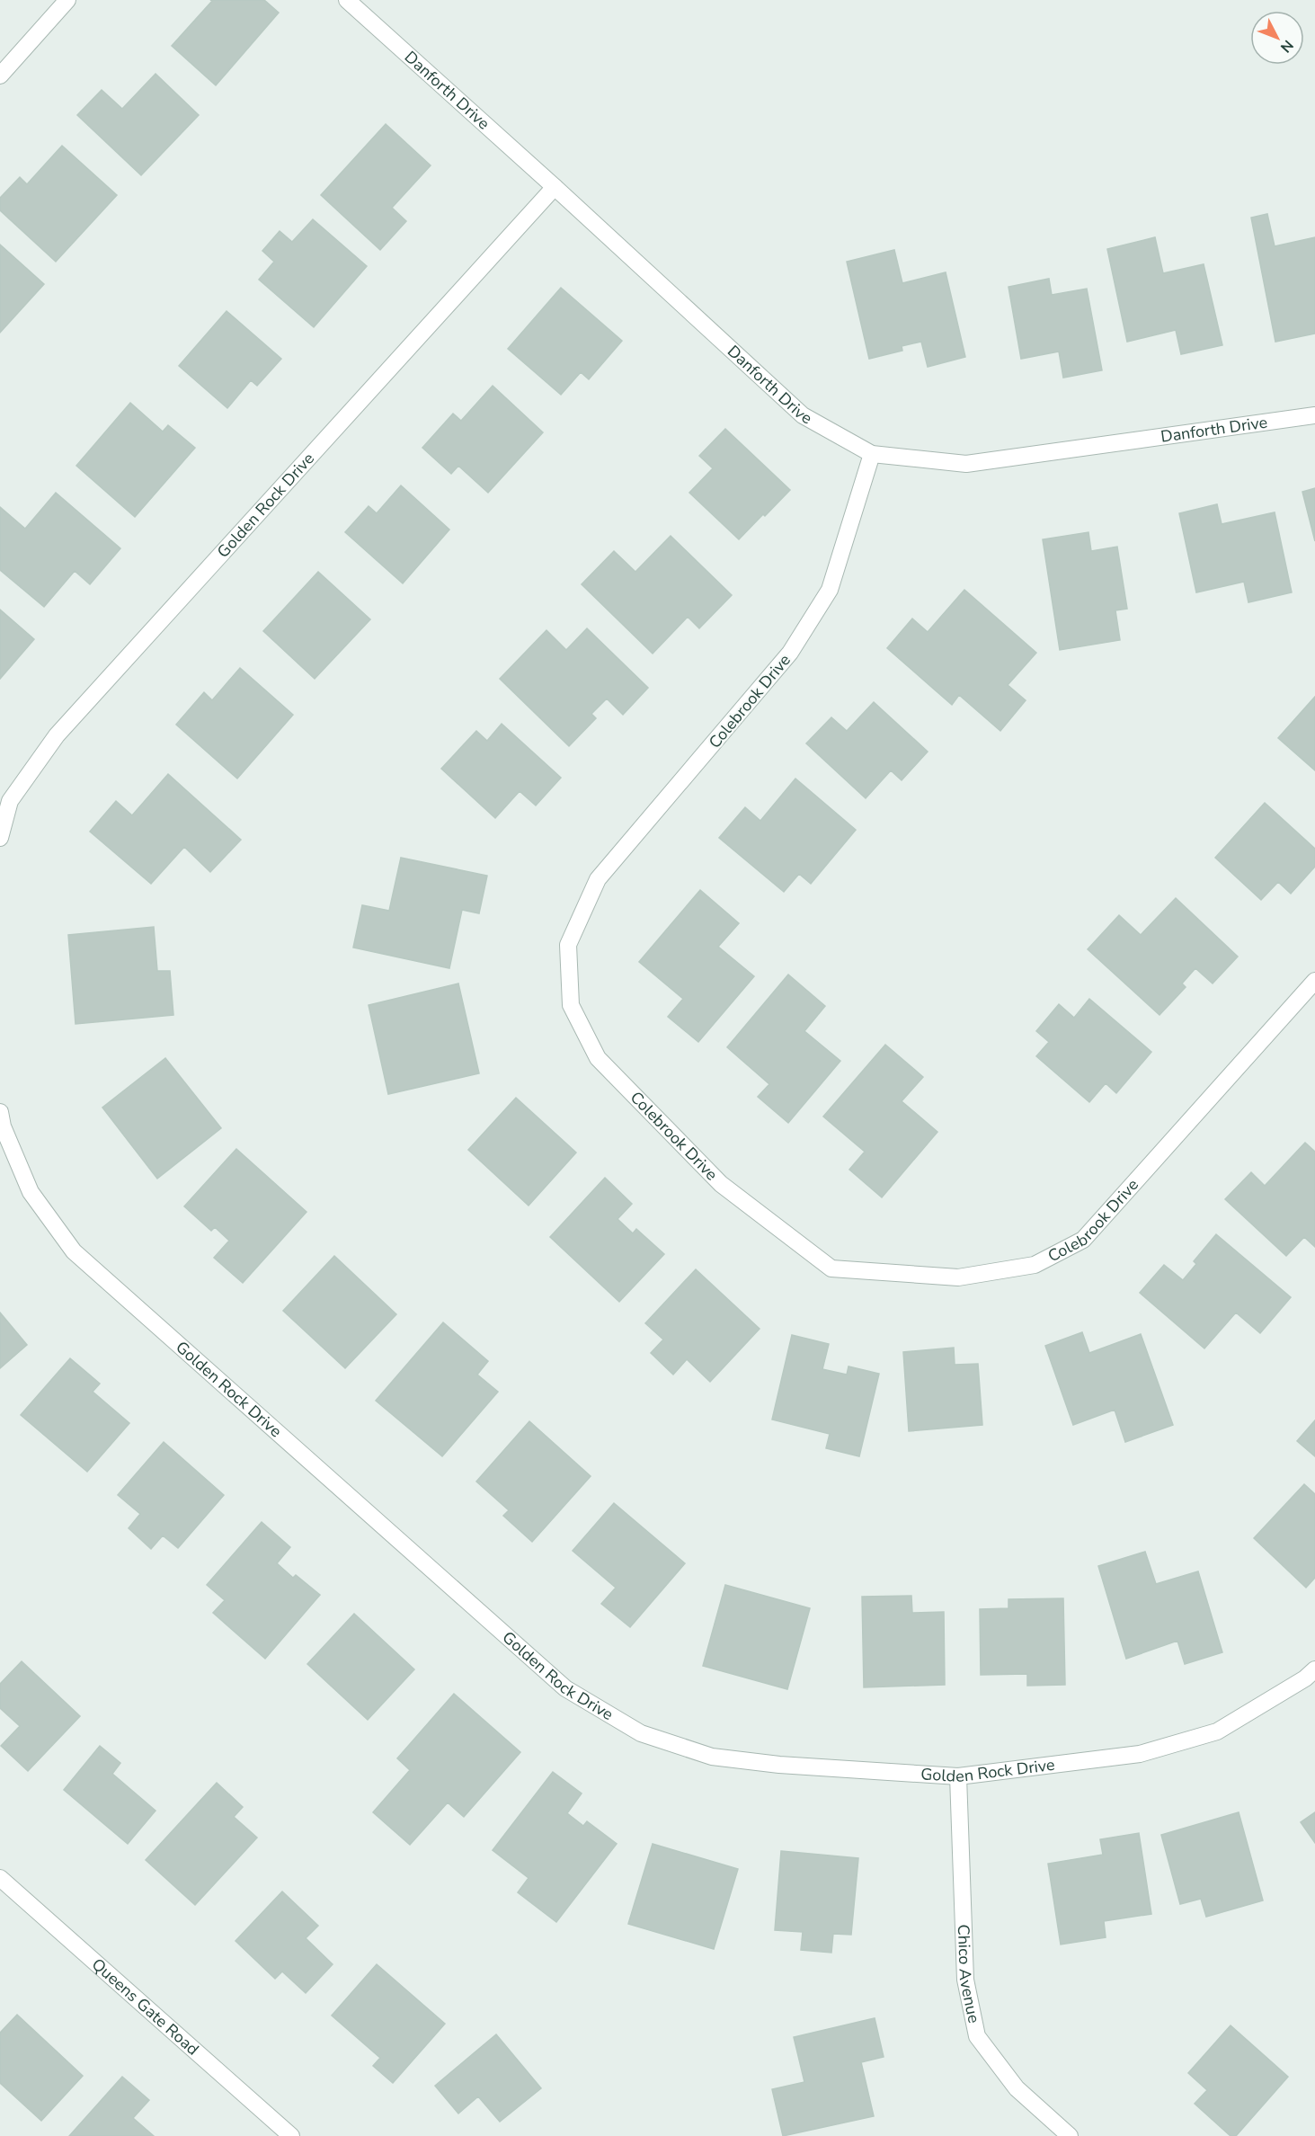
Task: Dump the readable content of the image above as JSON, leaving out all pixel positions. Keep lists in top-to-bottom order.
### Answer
{
  "streets": {
    "street": [
      "Danforth Drive",
      "Golden Rock Drive",
      "Colebrook Drive",
      "Chico Avenue",
      "Queens Gate Road"
    ]
  },
  "crossings": [
    ["Danforth Drive", "Golden Rock Drive"],
    ["Danforth Drive", "Colebrook Drive"],
    ["Golden Rock Drive", "Chico Avenue"]
  ],
  "north": "bottom right"
}
